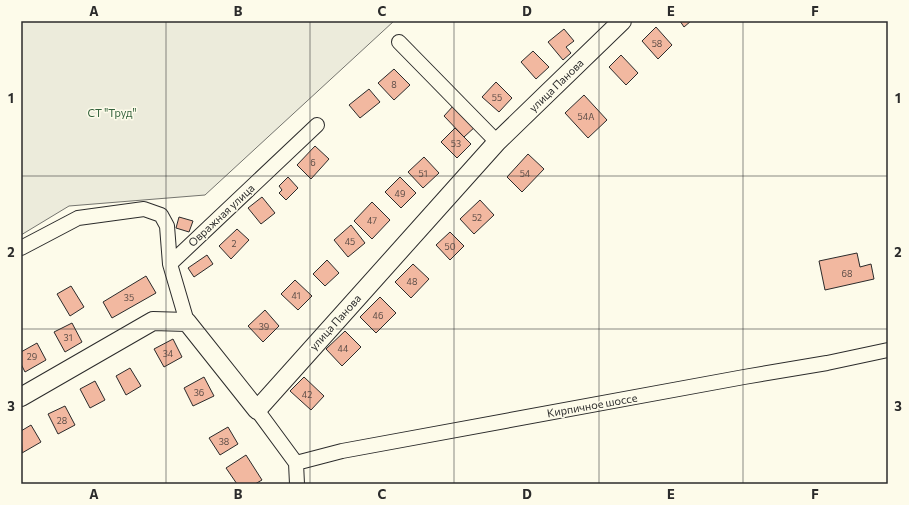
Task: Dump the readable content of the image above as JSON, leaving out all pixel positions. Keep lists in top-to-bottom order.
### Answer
{
  "streets": {
    "street": ["улица Панова", "Овражная улица", "Кирпичное шоссе"]
  },
  "parks": ["СТ \"Труд\""],
  "house_numbers": [
    "58",
    "8",
    "55",
    "54А",
    "53",
    "6",
    "51",
    "54",
    "49",
    "52",
    "47",
    "45",
    "2",
    "50",
    "68",
    "48",
    "41",
    "35",
    "46",
    "39",
    "31",
    "44",
    "34",
    "29",
    "36",
    "42",
    "28",
    "38"
  ],
  "grid": {
    "columns": [
      "A",
      "B",
      "C",
      "D",
      "E",
      "F"
    ],
    "rows": ["1", "2", "3"]
  }
}
